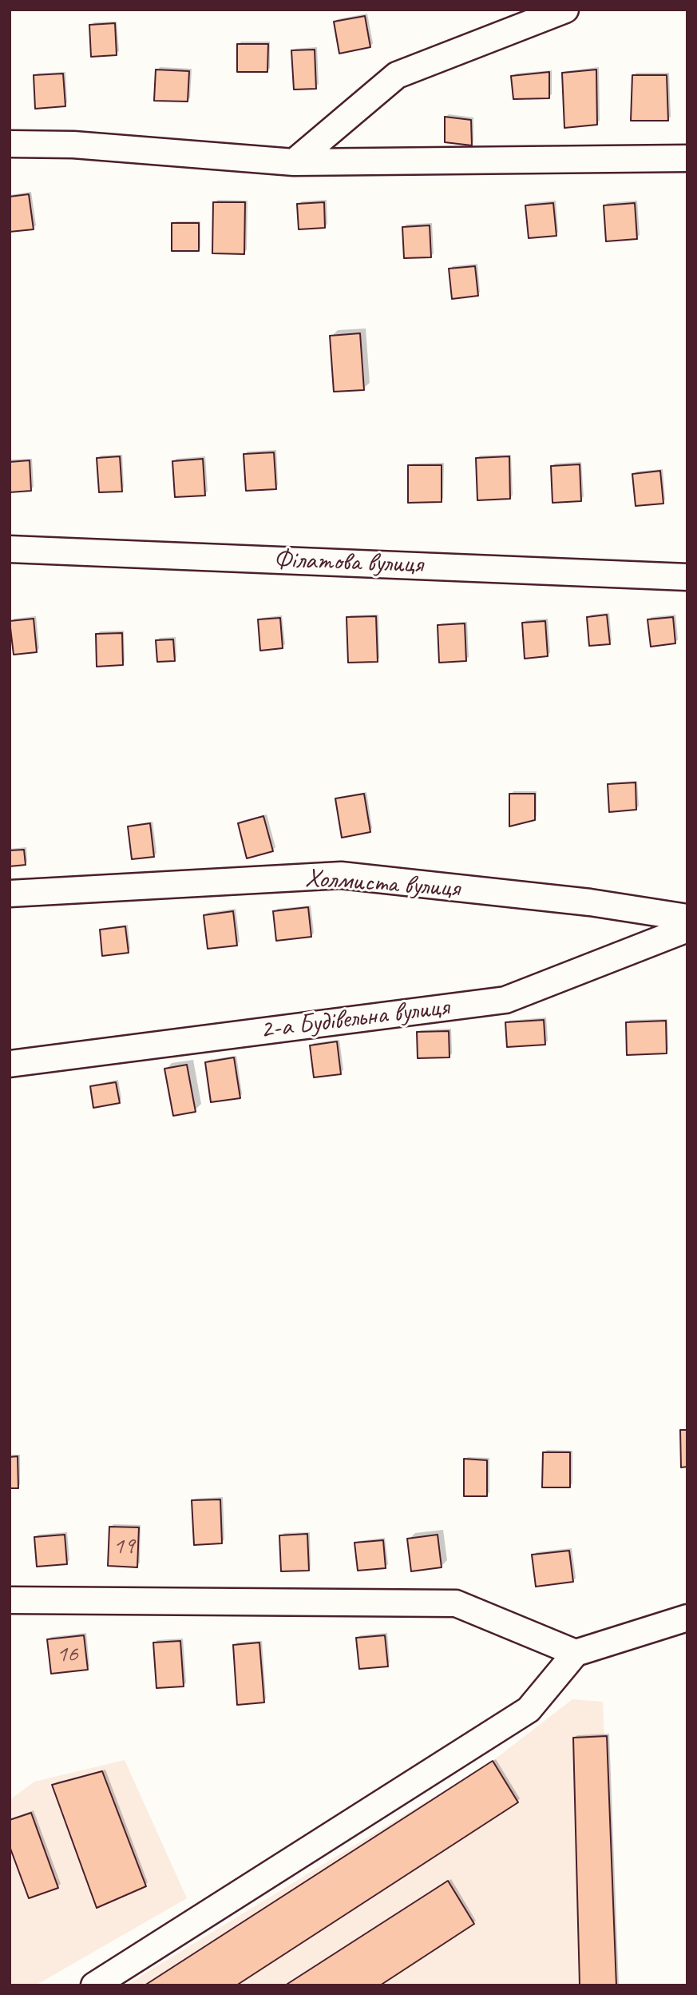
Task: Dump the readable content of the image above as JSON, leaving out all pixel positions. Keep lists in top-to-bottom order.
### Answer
{
  "streets": {
    "street": ["Філатова вулиця", "Холмиста вулиця", "2-а Будівельна вулиця"]
  },
  "house_numbers": ["19", "16"]
}
